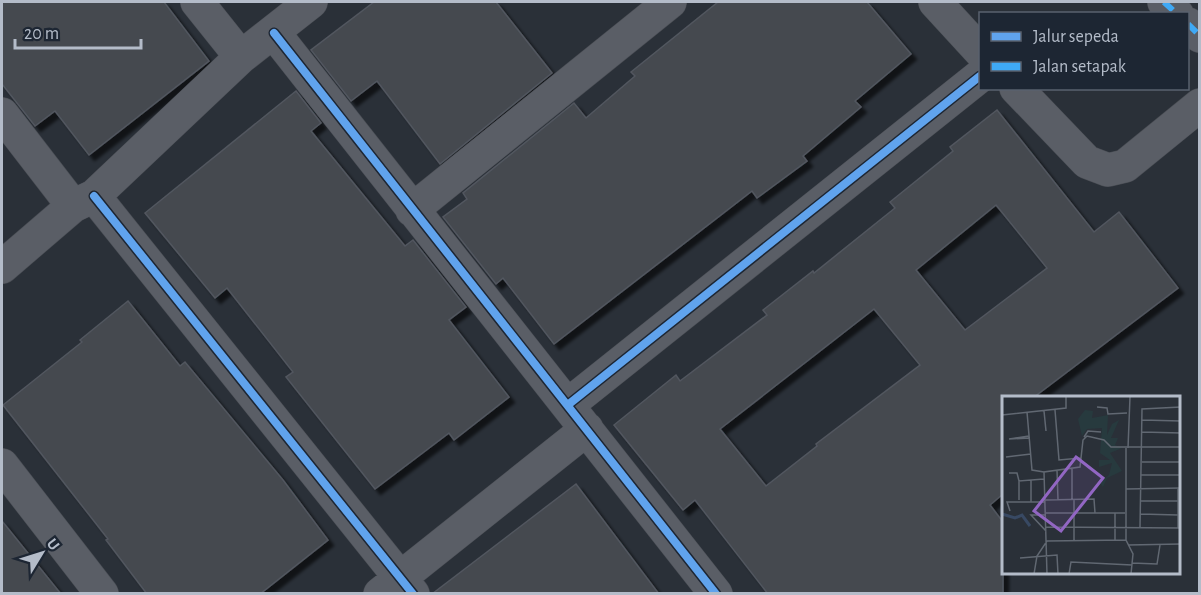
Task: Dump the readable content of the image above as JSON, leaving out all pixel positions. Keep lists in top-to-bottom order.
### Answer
{
  "legend": ["Jalur sepeda", "Jalan setapak"],
  "scale_bar": "20 m",
  "north": "top right"
}
